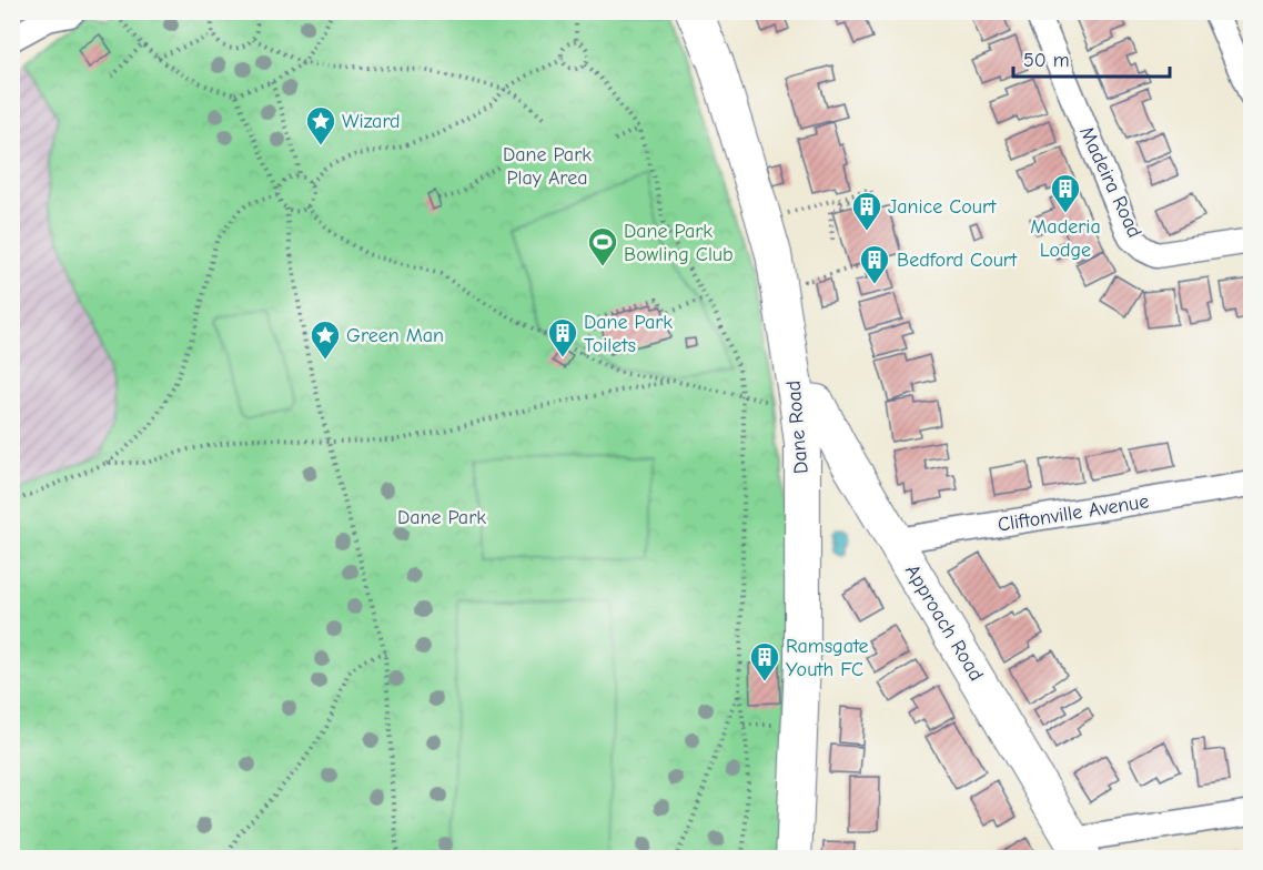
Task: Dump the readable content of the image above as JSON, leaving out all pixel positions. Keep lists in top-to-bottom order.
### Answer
{
  "streets": {
    "street": [
      "Madeira Road",
      "Dane Road",
      "Cliftonville Avenue",
      "Approach Road"
    ]
  },
  "crossings": [
    ["Dane Road", "Approach Road"],
    ["Cliftonville Avenue", "Approach Road"]
  ],
  "parks": ["Dane Park Play Area", "Dane Park"],
  "places": {
    "place": ["Wizard", "Green Man"],
    "building": [
      "Maderia Lodge",
      "Janice Court",
      "Bedford Court",
      "Dane Park Toilets",
      "Ramsgate Youth FC"
    ],
    "sports": ["Dane Park Bowling Club"]
  },
  "scale_bar": "50 m"
}
